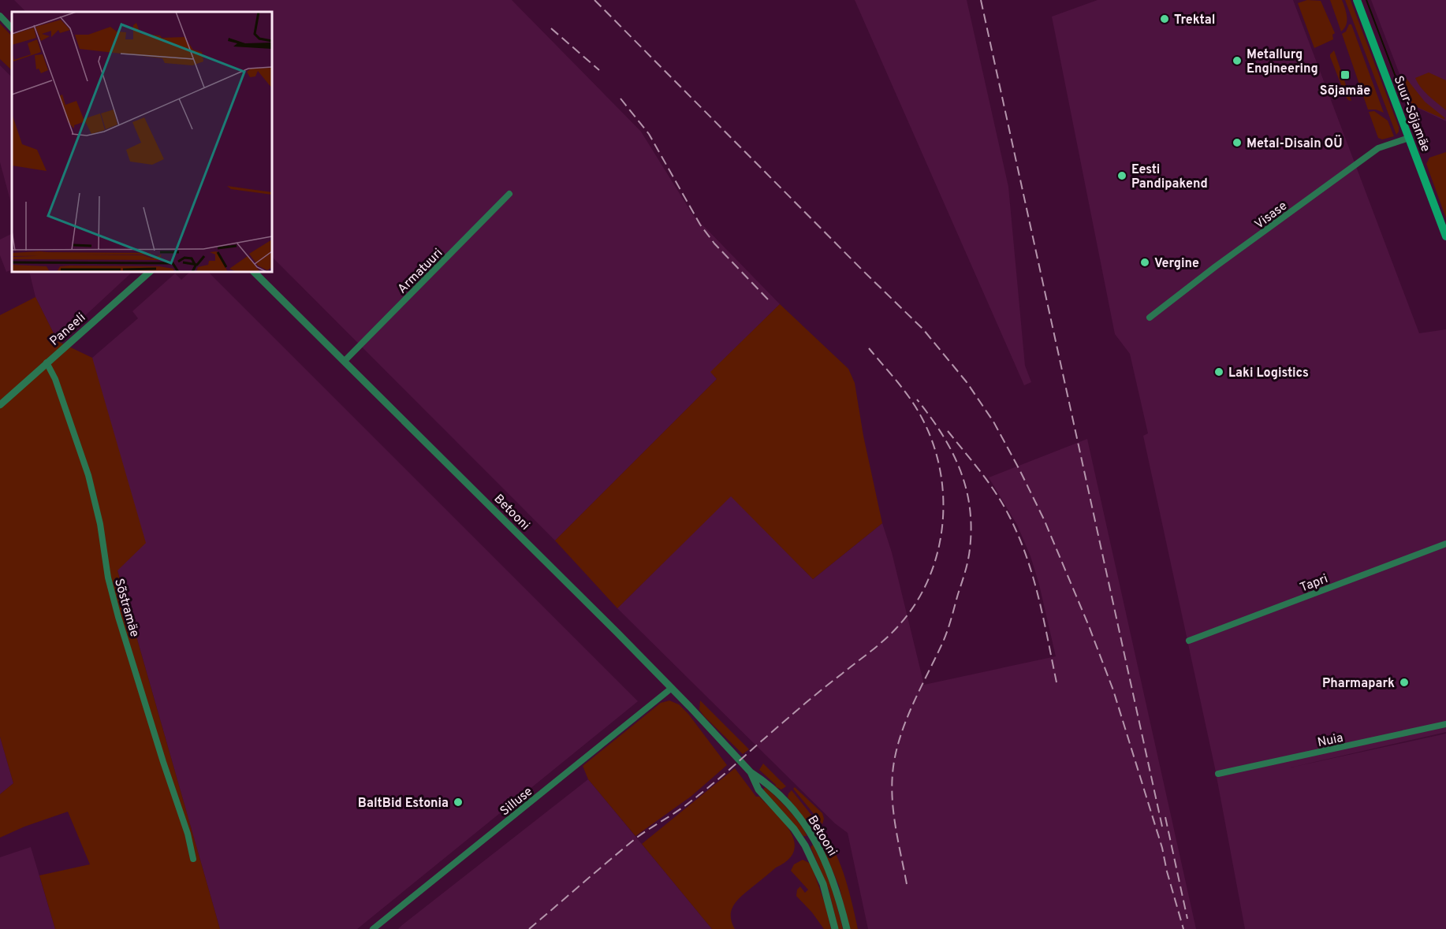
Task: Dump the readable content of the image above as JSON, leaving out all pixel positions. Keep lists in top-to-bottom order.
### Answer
{
  "streets": {
    "main road": ["Suur-Sõjamäe"],
    "street": [
      "Visase",
      "Armatuuri",
      "Paneeli",
      "Betooni",
      "Tapri",
      "Sõstramäe",
      "Nuia",
      "Silluse"
    ]
  },
  "crossings": [
    ["Suur-Sõjamäe", "Visase"],
    ["Armatuuri", "Betooni"],
    ["Paneeli", "Sõstramäe"],
    ["Betooni", "Silluse"]
  ],
  "places": {
    "other": [
      "Trektal",
      "Metallurg Engineering",
      "Metal-Disain OÜ",
      "Eesti Pandipakend",
      "Vergine",
      "Laki Logistics",
      "Pharmapark",
      "BaltBid Estonia"
    ],
    "transit": ["Sõjamäe"]
  }
}
